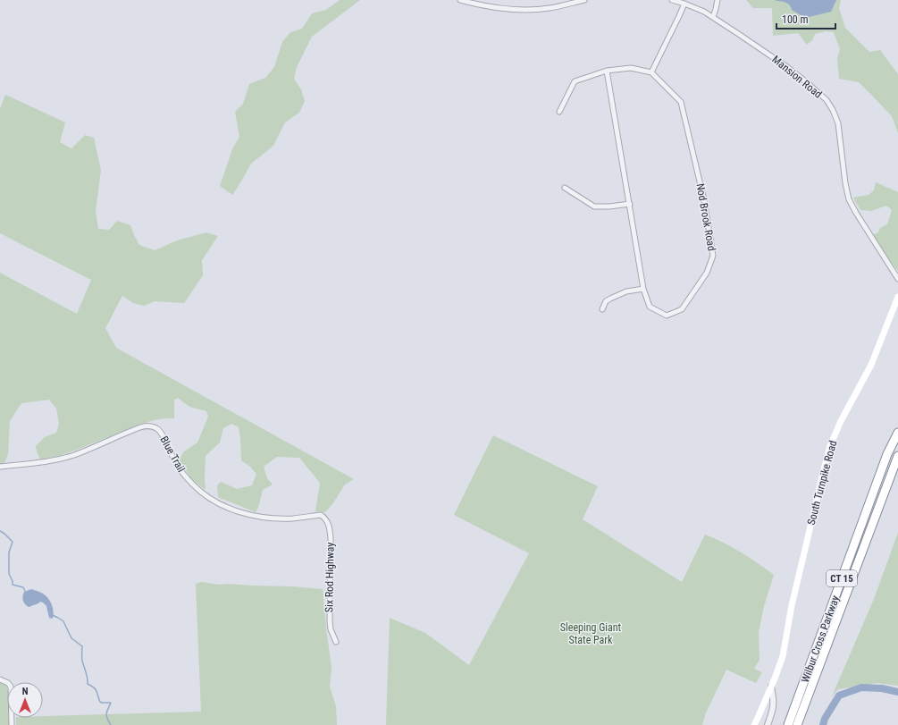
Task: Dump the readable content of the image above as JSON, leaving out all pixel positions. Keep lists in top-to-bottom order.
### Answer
{
  "streets": {
    "highway": ["CT 15", "Wilbur Cross Parkway"],
    "main road": ["South Turnpike Road"],
    "street": [
      "Mansion Road",
      "Nod Brook Road",
      "Blue Trail",
      "Six Rod Highway"
    ]
  },
  "crossings": [
    ["Blue Trail", "Six Rod Highway"]
  ],
  "parks": ["Sleeping Giant State Park"],
  "scale_bar": "100 m",
  "north": "top"
}
